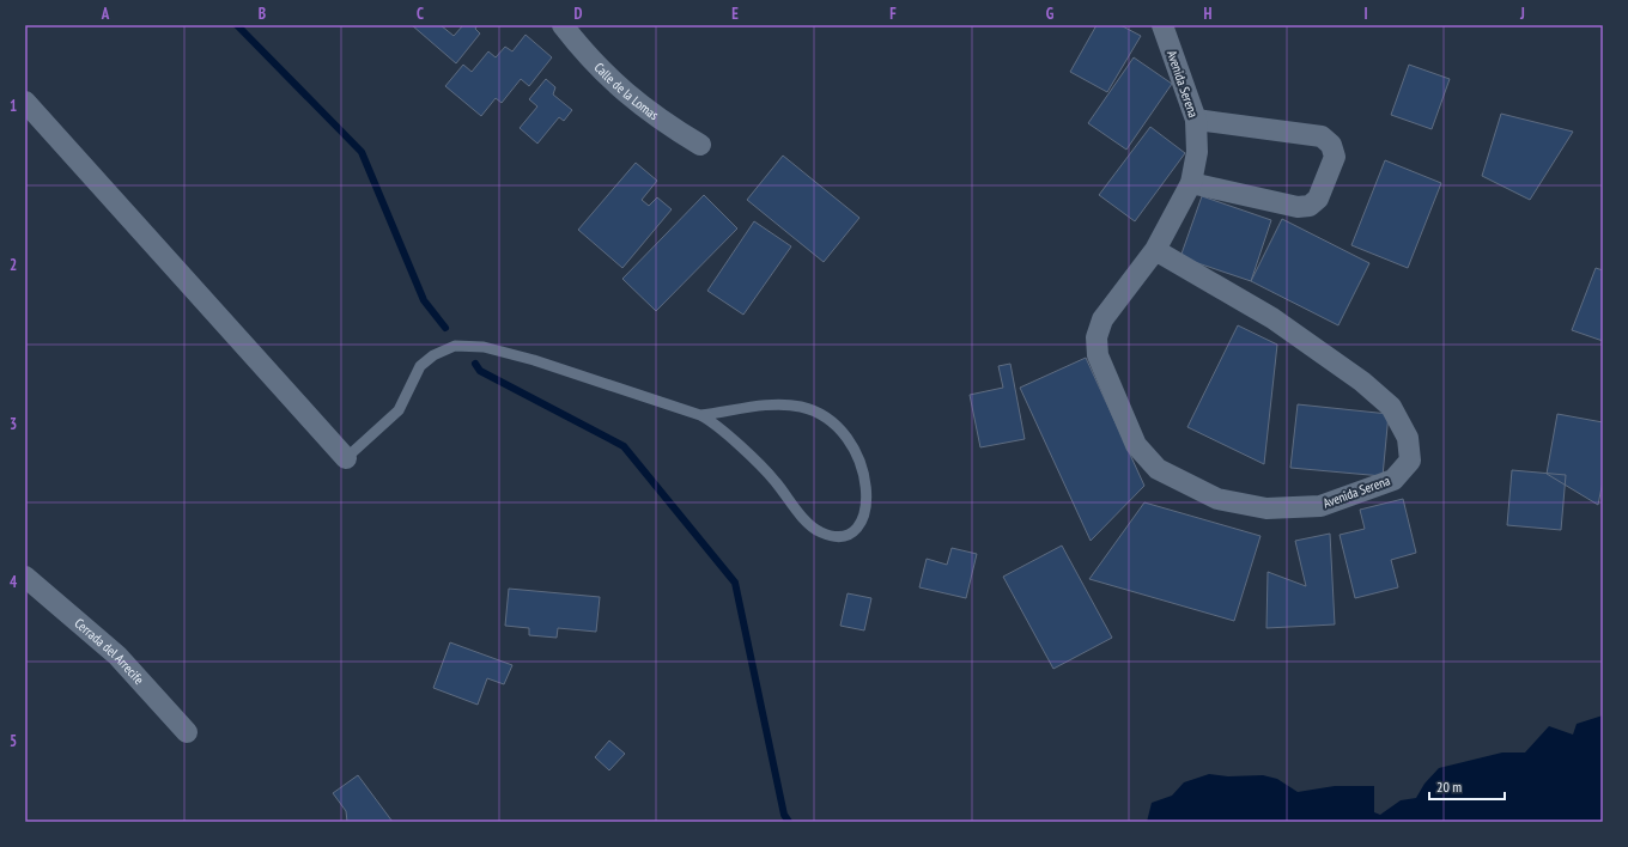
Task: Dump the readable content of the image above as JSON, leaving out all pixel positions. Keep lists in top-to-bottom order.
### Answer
{
  "streets": {
    "street": ["Avenida Serena", "Calle de la Lomas", "Cerrada del Arrecife"]
  },
  "scale_bar": "20 m",
  "grid": {
    "columns": [
      "A",
      "B",
      "C",
      "D",
      "E",
      "F",
      "G",
      "H",
      "I",
      "J"
    ],
    "rows": [
      "1",
      "2",
      "3",
      "4",
      "5"
    ]
  }
}
